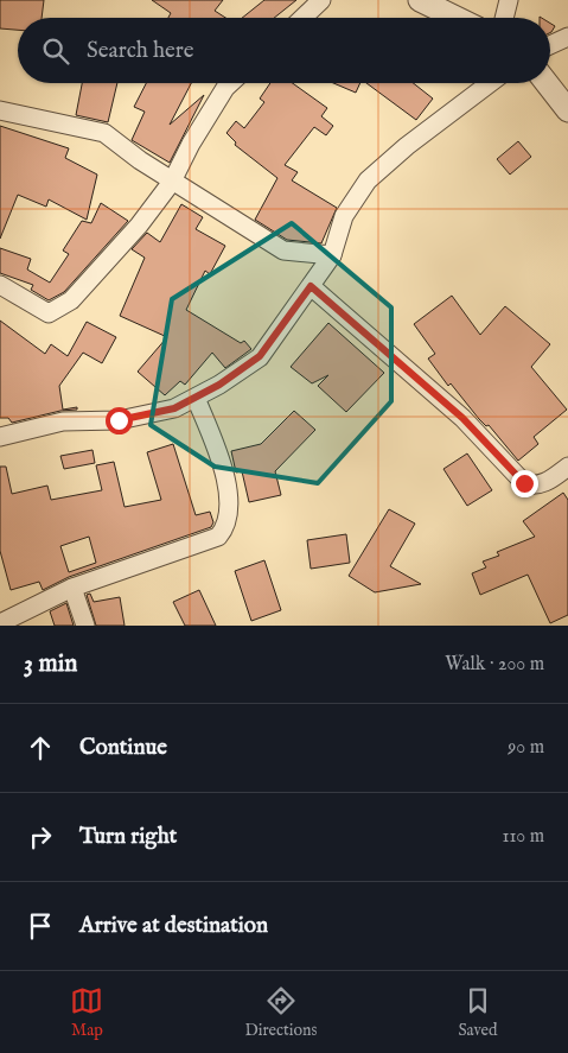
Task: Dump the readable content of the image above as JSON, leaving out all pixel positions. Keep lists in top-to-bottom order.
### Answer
{
  "page": {
    "search": "Search here",
    "heading": ["3 min", "Walk · 200 m"],
    "list": [
      ["Continue", "90 m"],
      ["Turn right", "110 m"],
      "Arrive at destination"
    ],
    "nav": ["Map", "Directions", "Saved"]
  }
}
